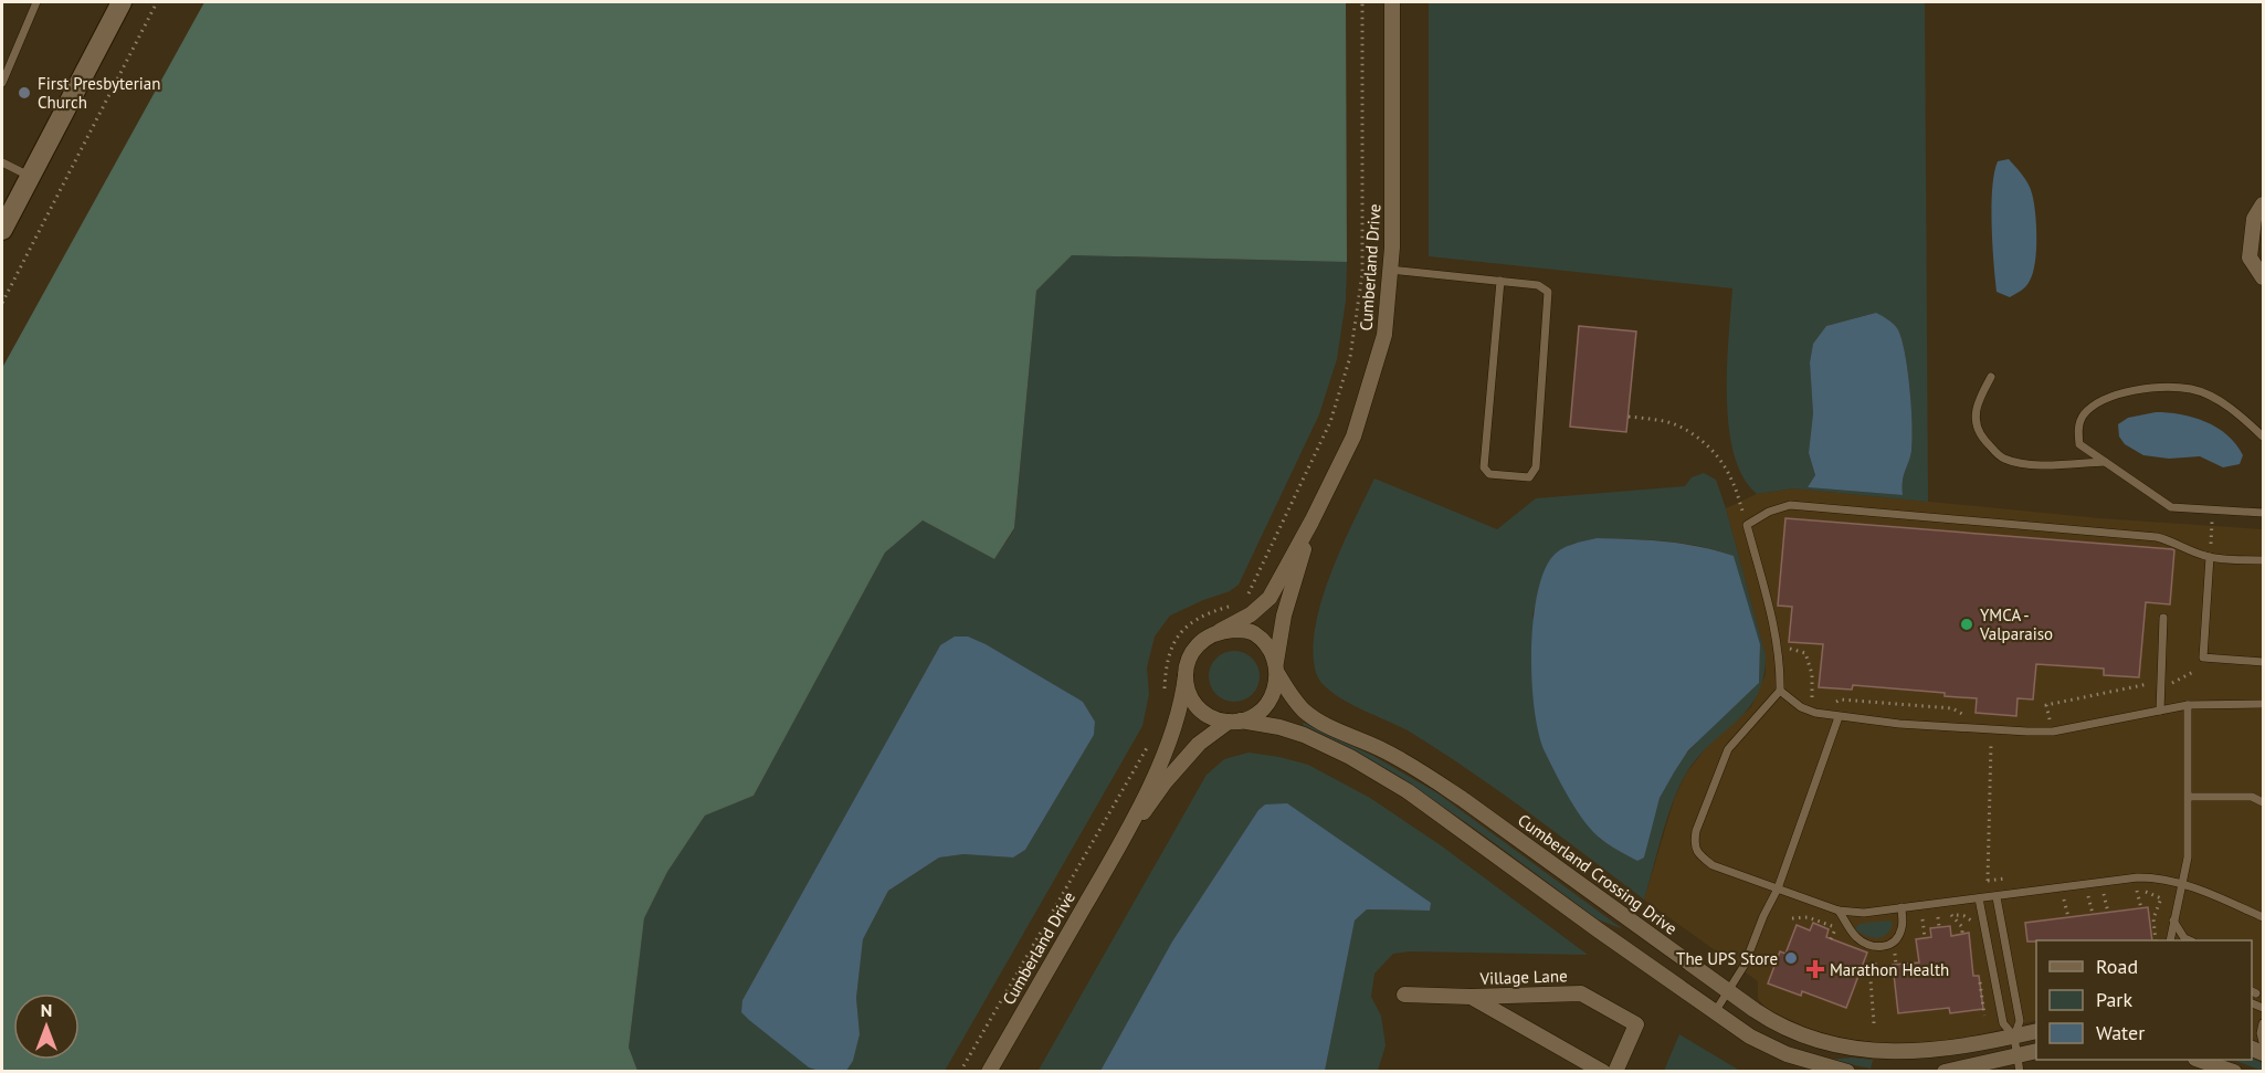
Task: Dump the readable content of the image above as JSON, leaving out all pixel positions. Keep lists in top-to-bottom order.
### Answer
{
  "streets": {
    "street": ["Cumberland Drive", "Cumberland Crossing Drive", "Village Lane"]
  },
  "crossings": [
    ["Cumberland Drive", "Cumberland Crossing Drive"]
  ],
  "places": {
    "other": ["First Presbyterian Church", "YMCA - Valparaiso", "The UPS Store"],
    "health": ["Marathon Health"]
  },
  "legend": ["Road", "Park", "Water"],
  "north": "top"
}
